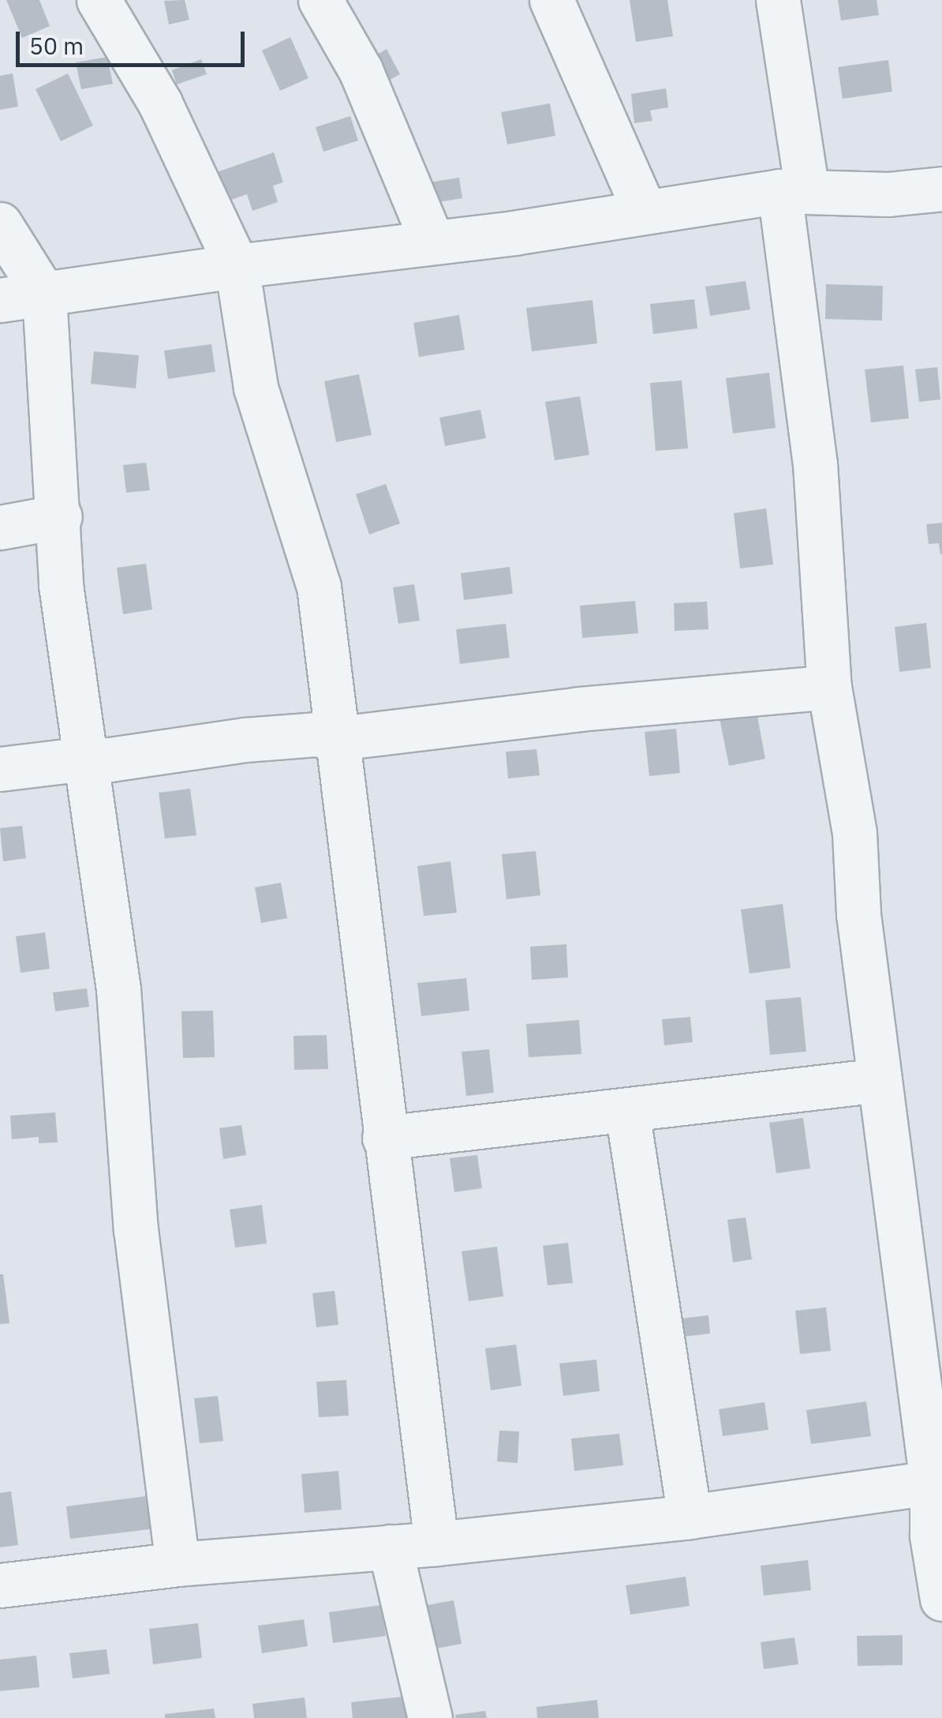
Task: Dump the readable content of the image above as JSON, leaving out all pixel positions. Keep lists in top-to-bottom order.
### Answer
{
  "scale_bar": "50 m"
}
